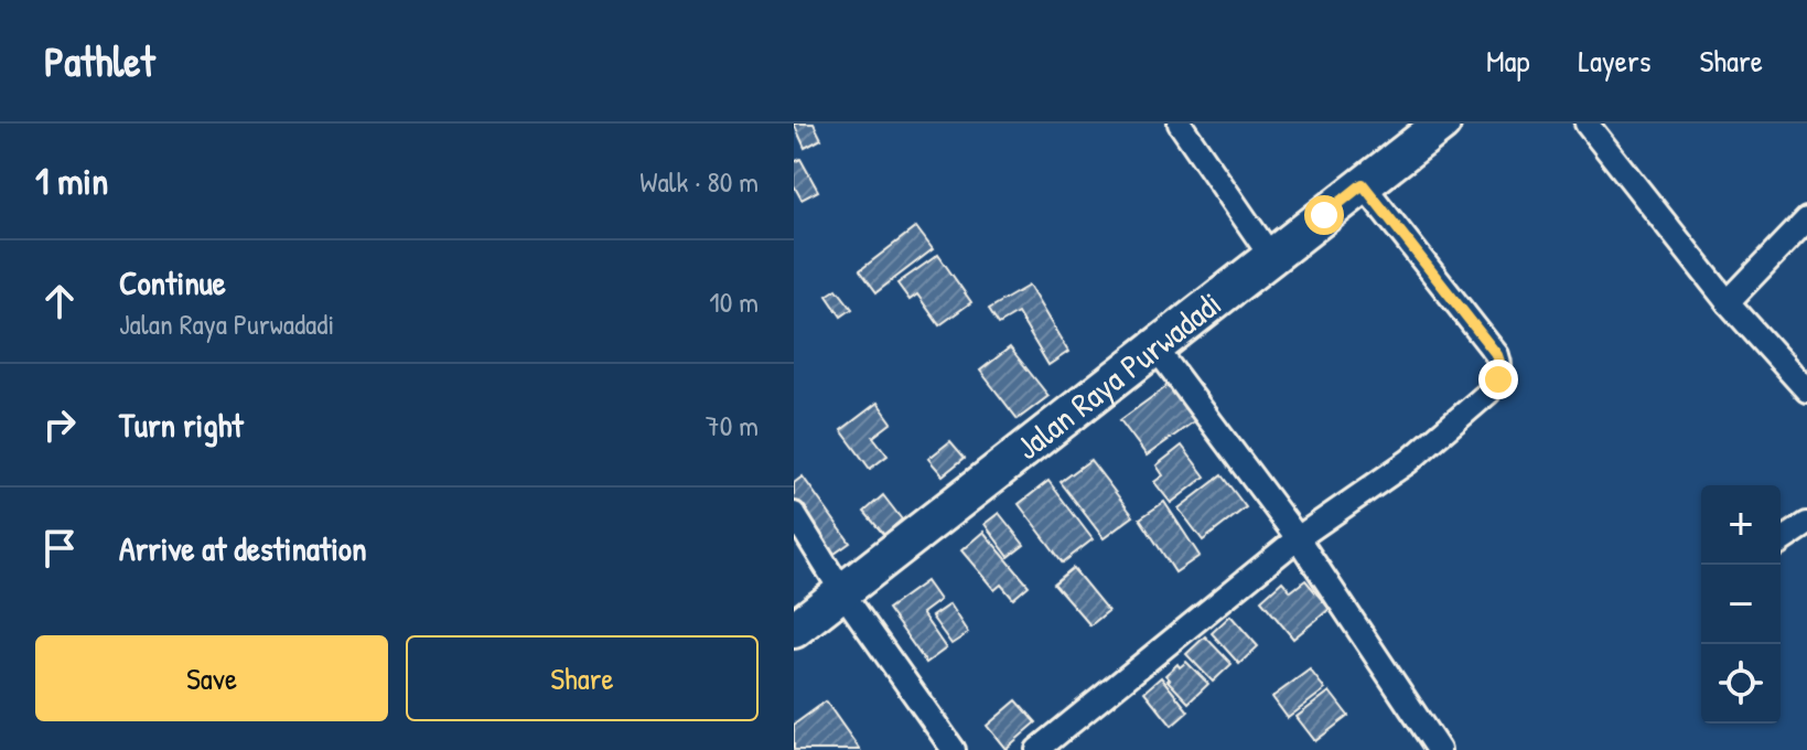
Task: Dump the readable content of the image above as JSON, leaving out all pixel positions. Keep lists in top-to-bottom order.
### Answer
{
  "streets": {
    "main road": ["Jalan Raya Purwadadi"]
  },
  "page": {
    "header": "Pathlet",
    "nav": ["Map", "Layers", "Share"],
    "heading": ["1 min", "Walk · 80 m"],
    "list": [
      ["Continue", "Jalan Raya Purwadadi", "10 m"],
      ["Turn right", "70 m"],
      "Arrive at destination"
    ],
    "map_buttons": ["+", "−"],
    "buttons": ["Save", "Share"]
  }
}
